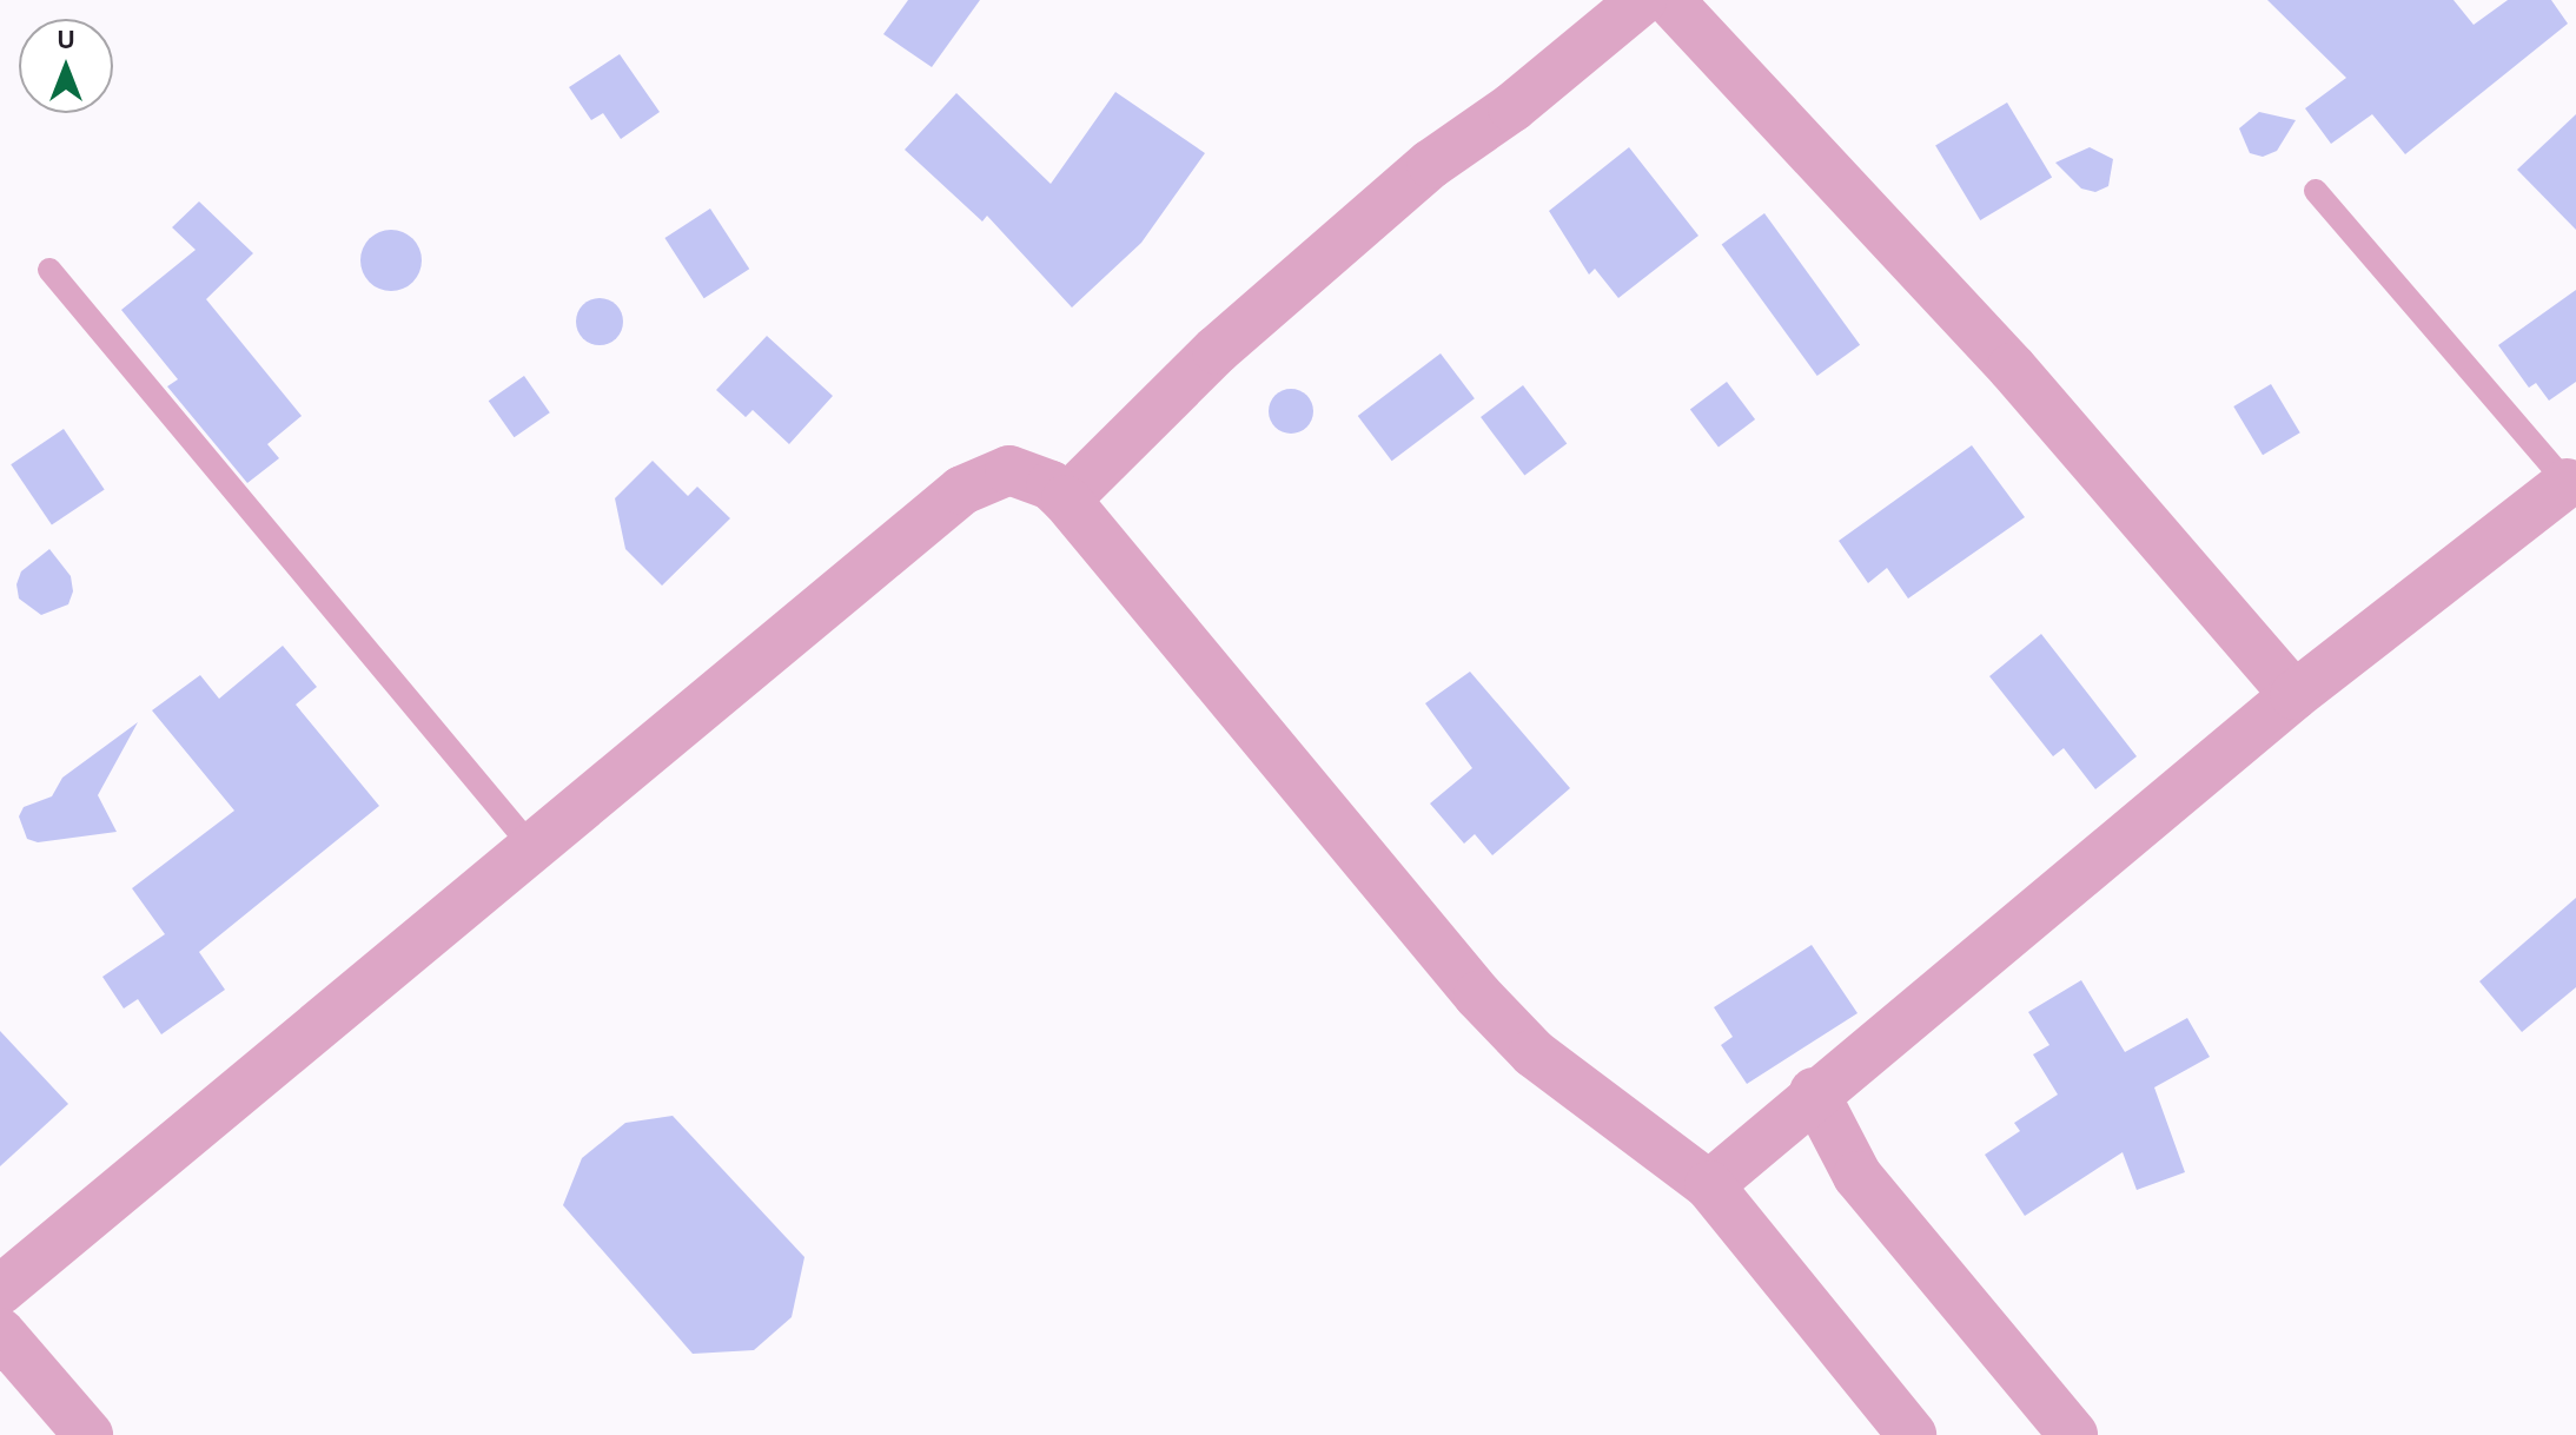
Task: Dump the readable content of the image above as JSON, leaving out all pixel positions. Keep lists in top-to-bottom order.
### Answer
{
  "north": "top"
}
